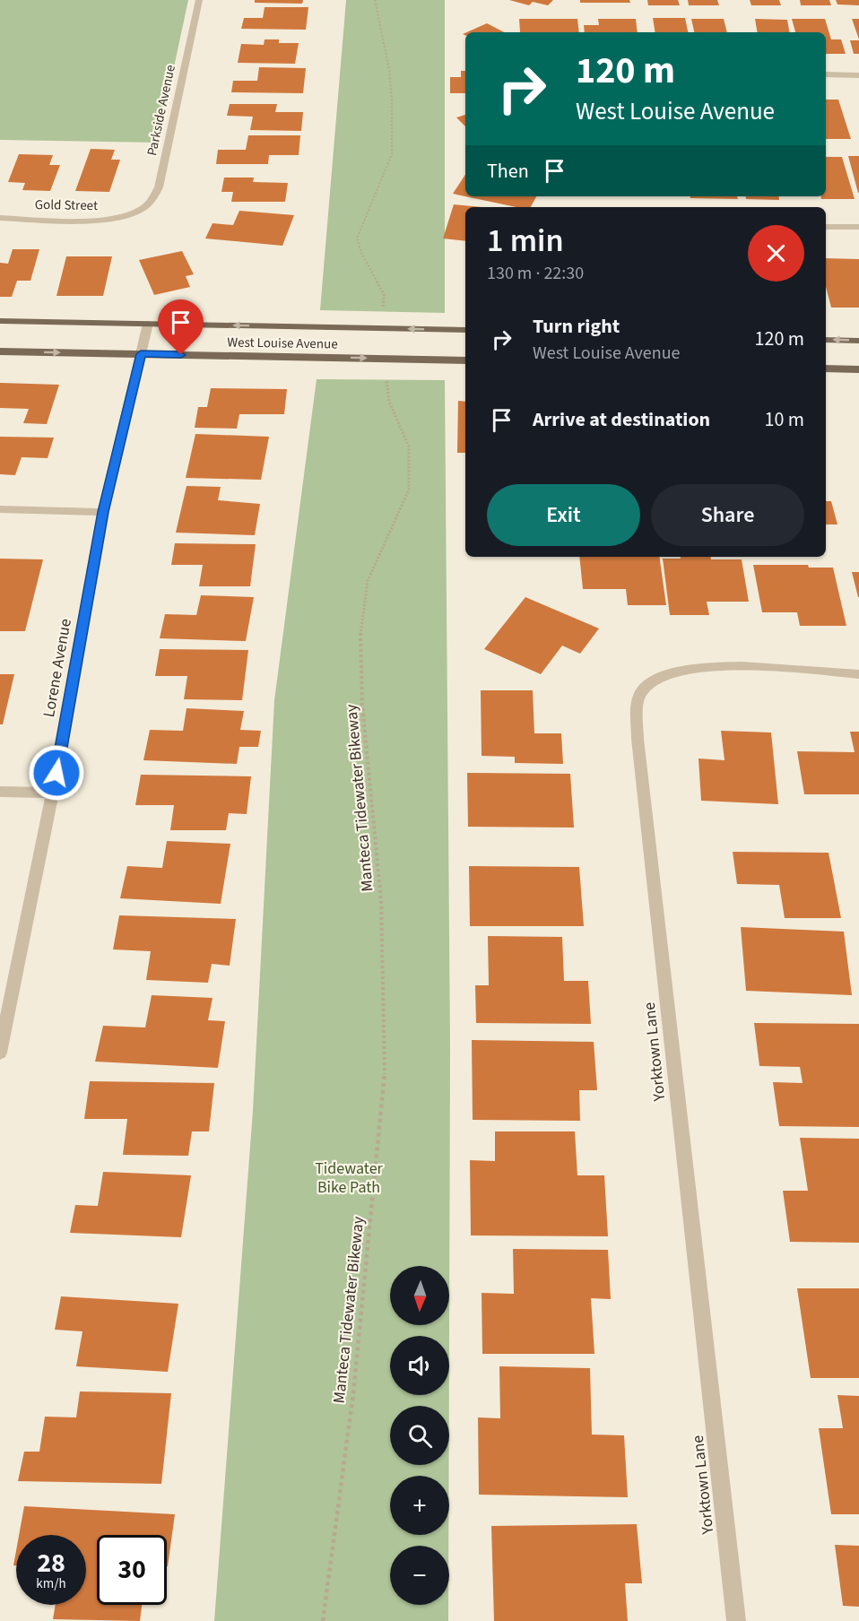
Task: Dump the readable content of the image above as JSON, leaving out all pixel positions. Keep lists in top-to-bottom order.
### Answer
{
  "streets": {
    "main road": ["West Louise Avenue"],
    "street": [
      "Parkside Avenue",
      "Gold Street",
      "Lorene Avenue",
      "Yorktown Lane"
    ],
    "path": ["Manteca Tidewater Bikeway"]
  },
  "crossings": [
    ["Parkside Avenue", "Gold Street"],
    ["West Louise Avenue", "Lorene Avenue"],
    ["West Louise Avenue", "Manteca Tidewater Bikeway"]
  ],
  "parks": ["Tidewater Bike Path"],
  "north": "bottom",
  "page": {
    "turn": ["120 m", "West Louise Avenue"],
    "then": "Then",
    "heading": ["1 min", "130 m · 22:30"],
    "list": [
      {
        "name": "Turn right",
        "note": "West Louise Avenue",
        "value": "120 m"
      },
      {
        "name": "Arrive at destination",
        "value": "10 m"
      }
    ],
    "buttons": ["Exit", "Share"],
    "map_buttons": ["+", "−"],
    "speed": "28 km/h",
    "limit": "30"
  }
}
